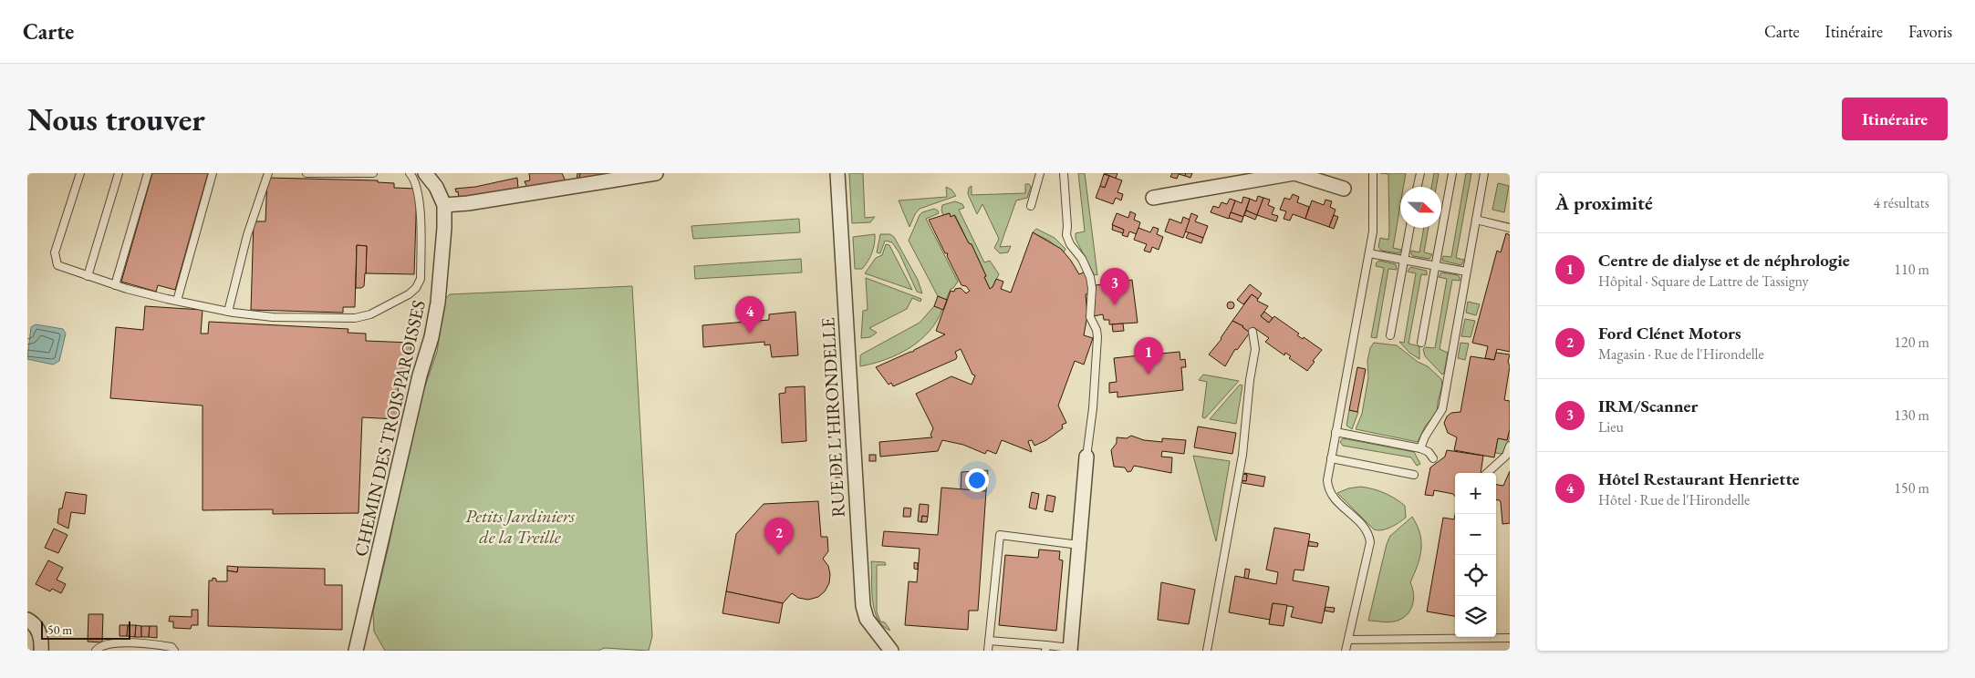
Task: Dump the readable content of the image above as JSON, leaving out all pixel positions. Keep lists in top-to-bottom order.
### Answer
{
  "streets": {
    "street": ["RUE DE L'HIRONDELLE", "CHEMIN DES TROIS PAROISSES"]
  },
  "parks": ["Petits Jardiniers de la Treille"],
  "scale_bar": "50 m",
  "north": "right",
  "page": {
    "header": "Carte",
    "nav": ["Carte", "Itinéraire", "Favoris"],
    "buttons": "Itinéraire",
    "title": "Nous trouver",
    "heading": ["À proximité", "4 résultats"],
    "list": [
      {
        "mark": "1",
        "name": "Centre de dialyse et de néphrologie",
        "note": "Hôpital · Square de Lattre de Tassigny",
        "value": "110 m"
      },
      {
        "mark": "2",
        "name": "Ford Clénet Motors",
        "note": "Magasin · Rue de l'Hirondelle",
        "value": "120 m"
      },
      {
        "mark": "3",
        "name": "IRM/Scanner",
        "note": "Lieu",
        "value": "130 m"
      },
      {
        "mark": "4",
        "name": "Hôtel Restaurant Henriette",
        "note": "Hôtel · Rue de l'Hirondelle",
        "value": "150 m"
      }
    ],
    "pins": [
      "3",
      "4",
      "1",
      "2"
    ],
    "map_buttons": ["+", "−"],
    "scale": "50 m"
  }
}
